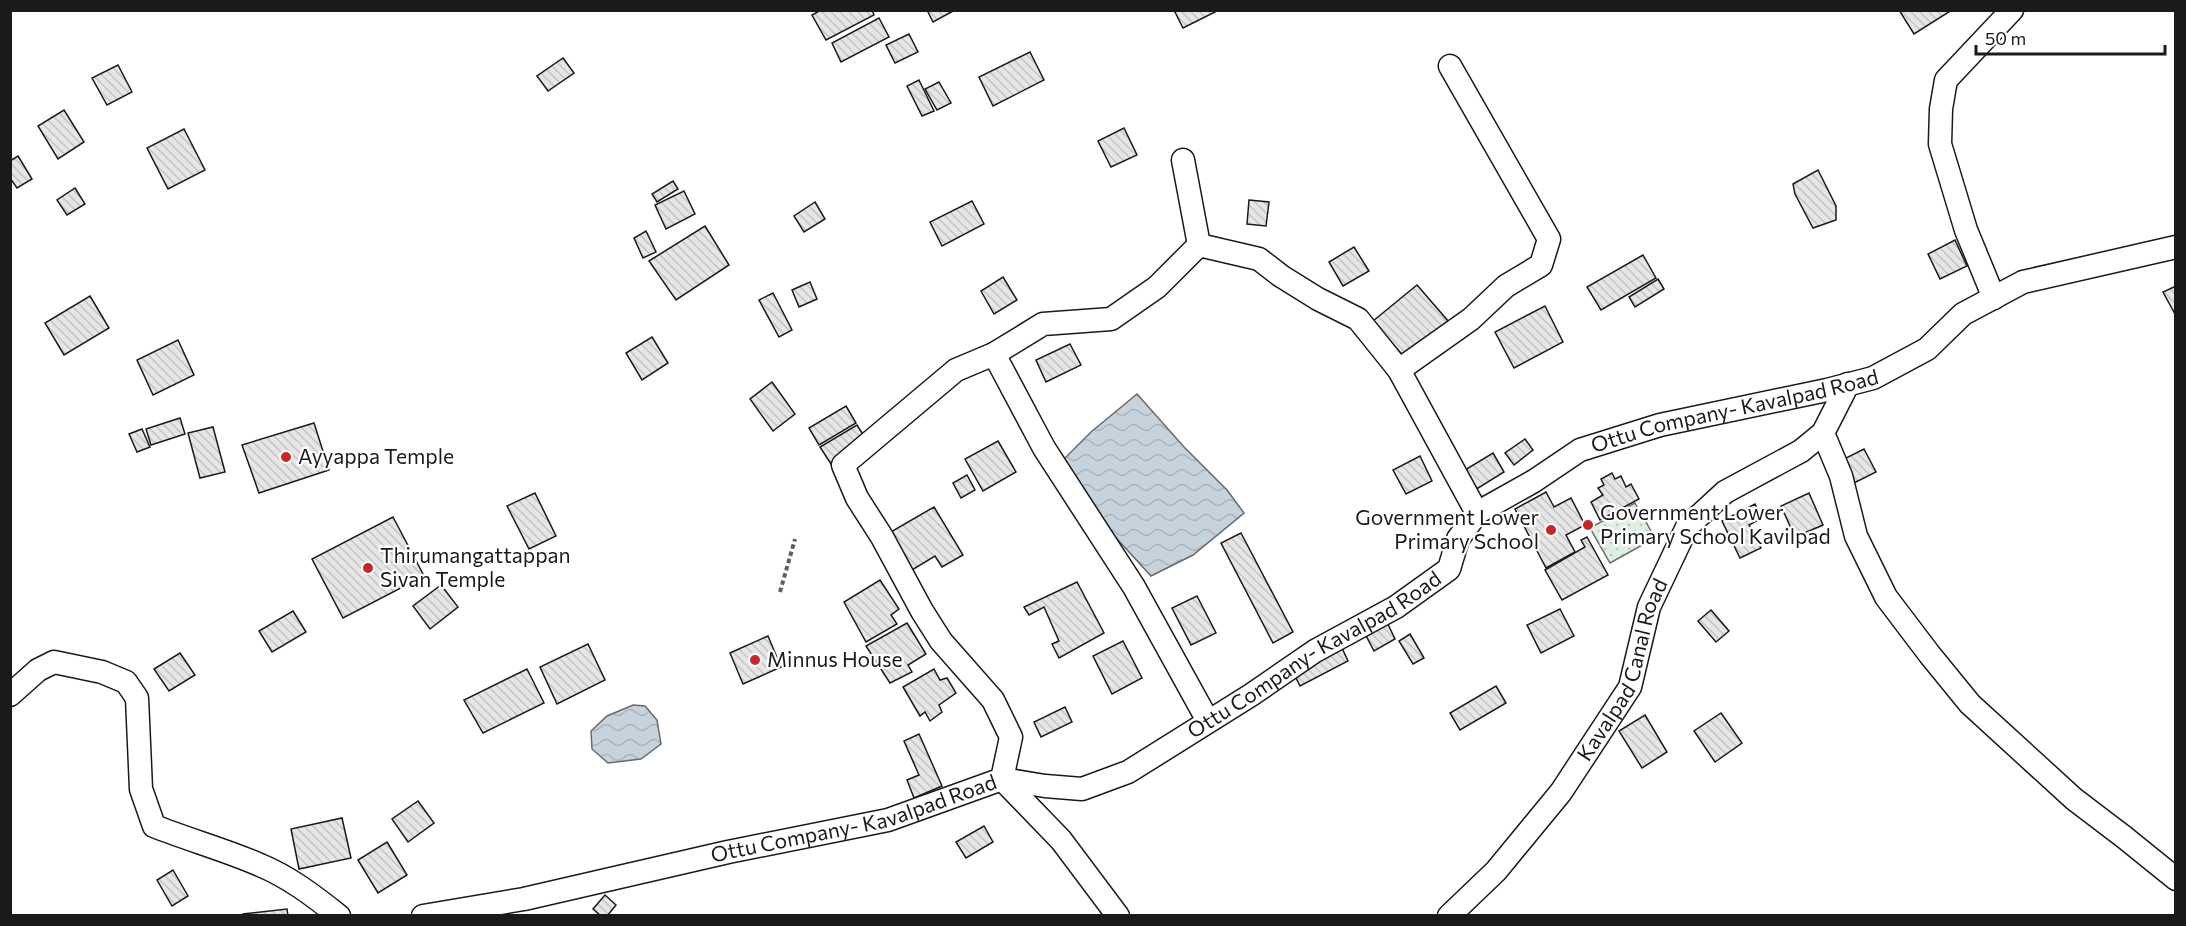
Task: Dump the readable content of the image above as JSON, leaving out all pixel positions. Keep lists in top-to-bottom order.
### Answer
{
  "streets": {
    "street": ["Ottu Company- Kavalpad Road", "Kavalpad Canal Road"]
  },
  "crossings": [
    ["Ottu Company- Kavalpad Road", "Kavalpad Canal Road"]
  ],
  "places": [
    "Ayyappa Temple",
    "Government Lower Primary School Kavilpad",
    "Government Lower Primary School",
    "Thirumangattappan Sivan Temple",
    "Minnus House"
  ],
  "scale_bar": "50 m"
}
